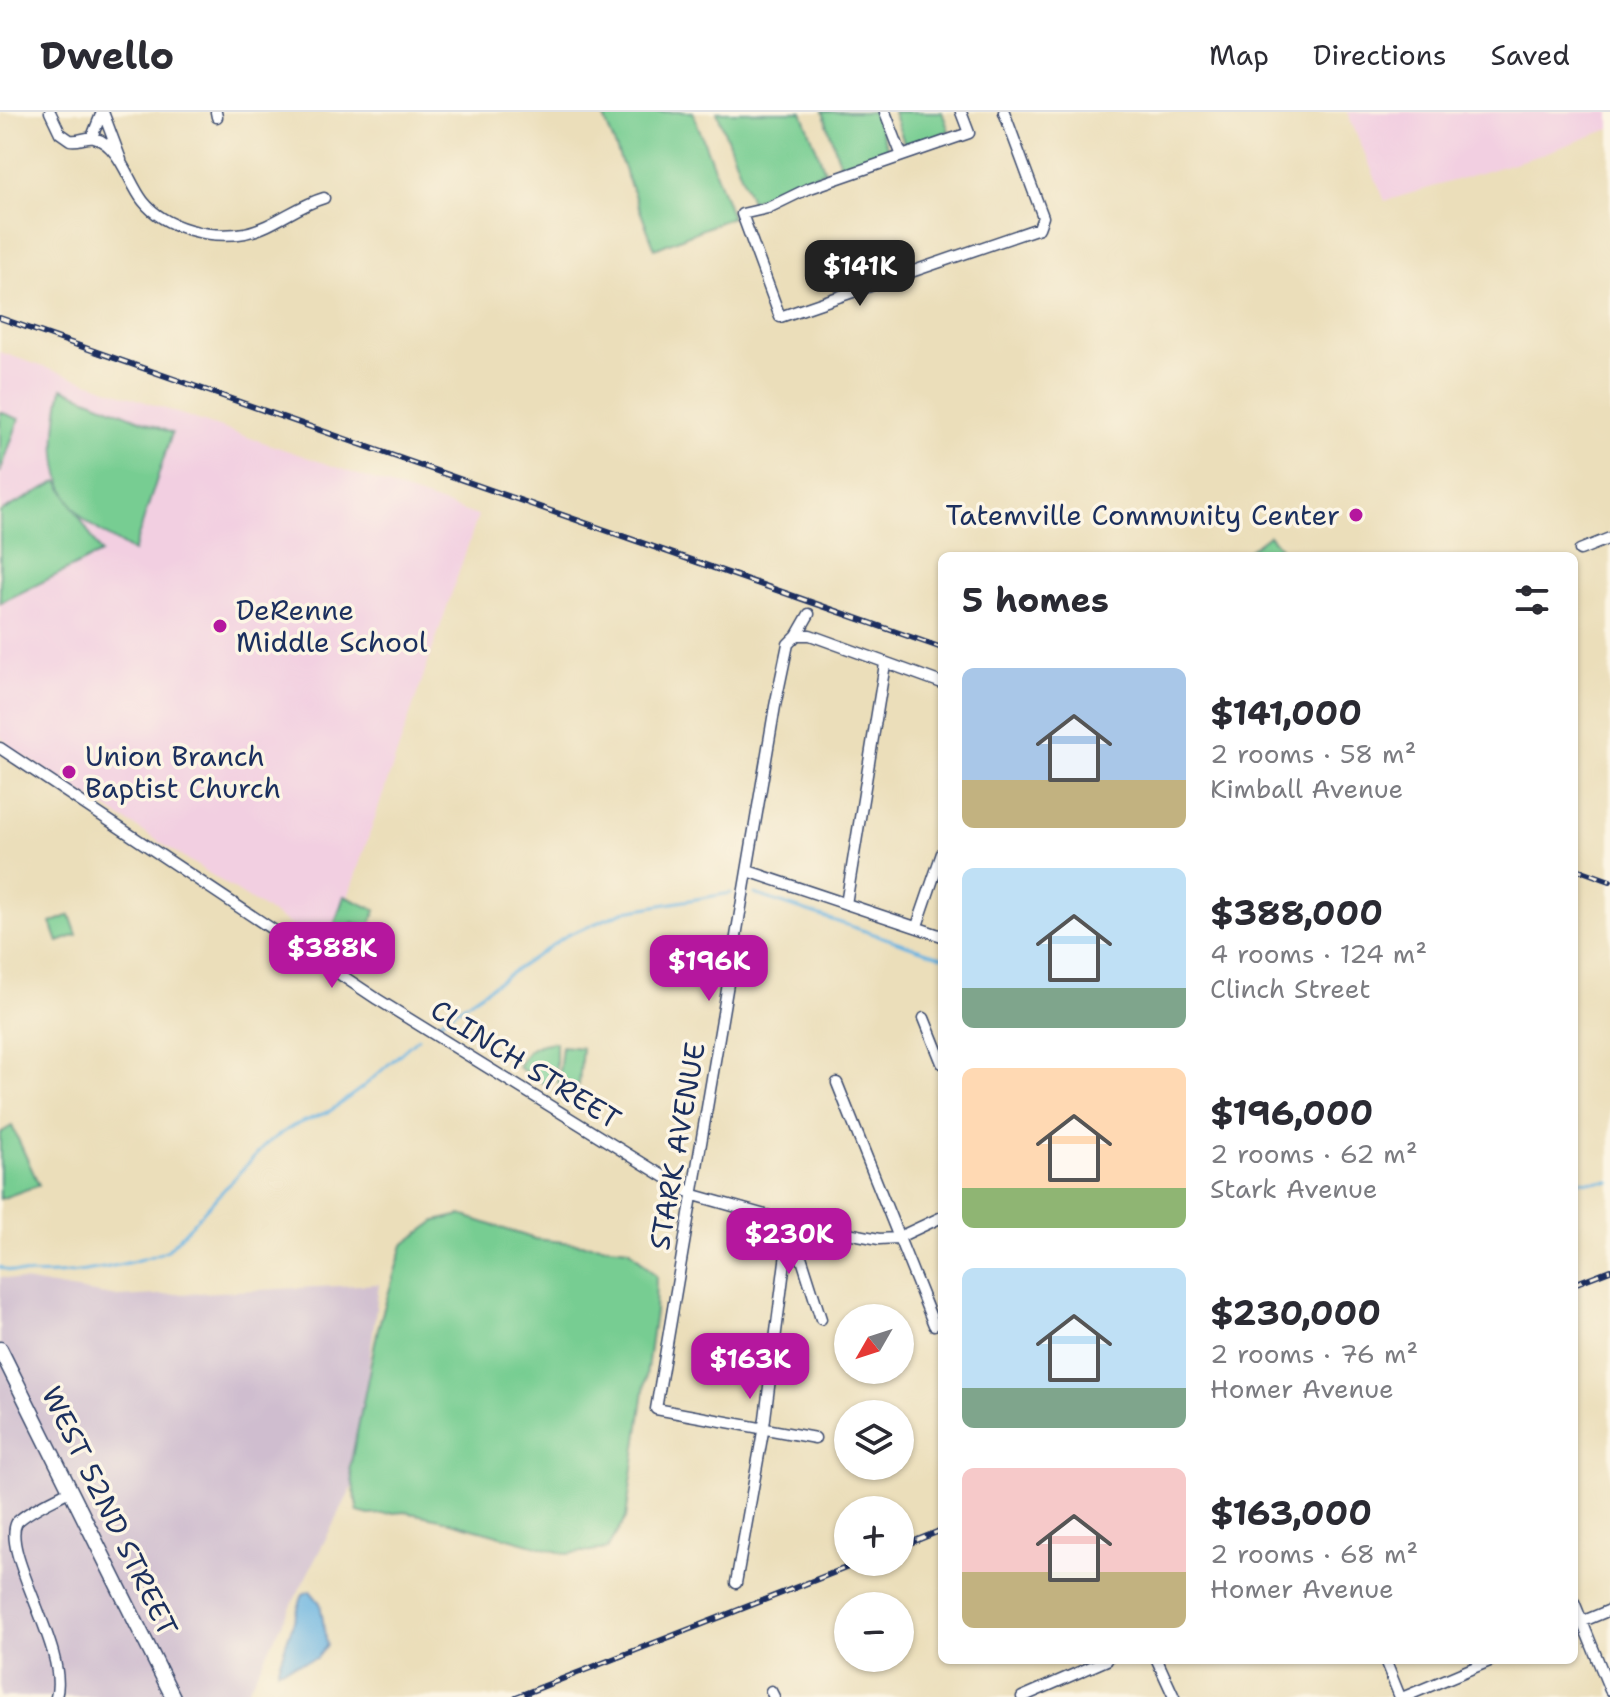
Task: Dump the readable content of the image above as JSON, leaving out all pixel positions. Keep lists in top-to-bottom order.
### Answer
{
  "streets": {
    "main road": ["WEST 52ND STREET"],
    "street": ["CLINCH STREET", "STARK AVENUE"]
  },
  "crossings": [
    ["CLINCH STREET", "STARK AVENUE"]
  ],
  "places": ["Tatemville Community Center", "DeRenne Middle School", "Union Branch Baptist Church"],
  "north": "bottom left",
  "page": {
    "header": "Dwello",
    "nav": ["Map", "Directions", "Saved"],
    "price": [
      "$141K",
      "$388K",
      "$196K",
      "$230K",
      "$163K"
    ],
    "heading": "5 homes",
    "list": [
      {
        "name": "$141,000",
        "note": "2 rooms · 58 m² · Kimball Avenue"
      },
      {
        "name": "$388,000",
        "note": "4 rooms · 124 m² · Clinch Street"
      },
      {
        "name": "$196,000",
        "note": "2 rooms · 62 m² · Stark Avenue"
      },
      {
        "name": "$230,000",
        "note": "2 rooms · 76 m² · Homer Avenue"
      },
      {
        "name": "$163,000",
        "note": "2 rooms · 68 m² · Homer Avenue"
      }
    ],
    "map_buttons": ["+", "−"]
  }
}
